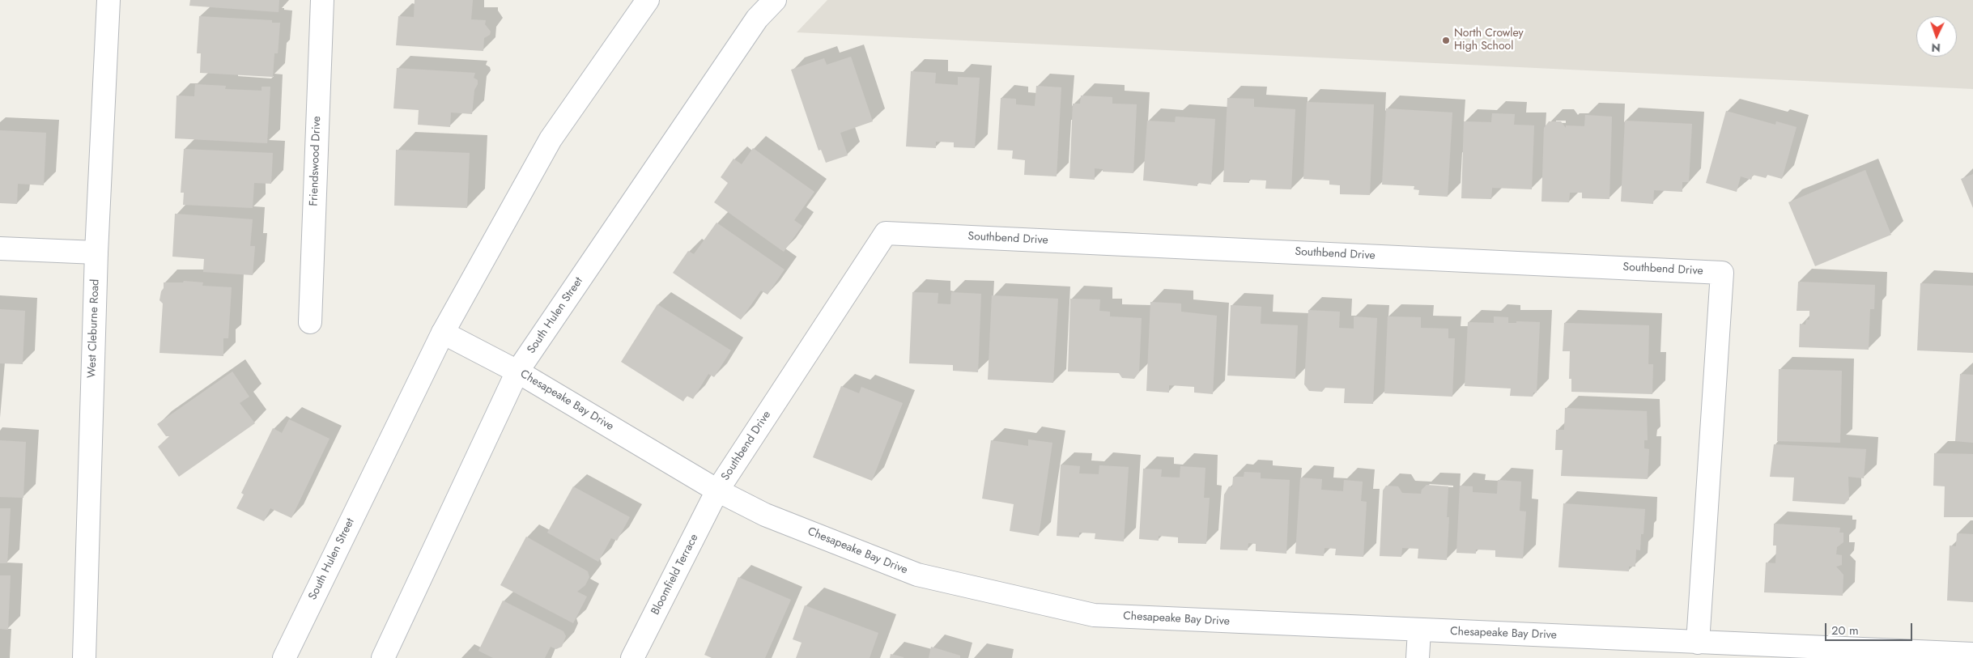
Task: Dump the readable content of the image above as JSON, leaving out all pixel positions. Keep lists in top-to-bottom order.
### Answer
{
  "streets": {
    "street": [
      "Friendswood Drive",
      "Southbend Drive",
      "South Hulen Street",
      "West Cleburne Road",
      "Chesapeake Bay Drive",
      "Bloomfield Terrace"
    ]
  },
  "crossings": [
    ["Southbend Drive", "Chesapeake Bay Drive"],
    ["Southbend Drive", "Bloomfield Terrace"],
    ["South Hulen Street", "Chesapeake Bay Drive"],
    ["Chesapeake Bay Drive", "Bloomfield Terrace"]
  ],
  "places": ["North Crowley High School"],
  "scale_bar": "20 m",
  "north": "bottom"
}
